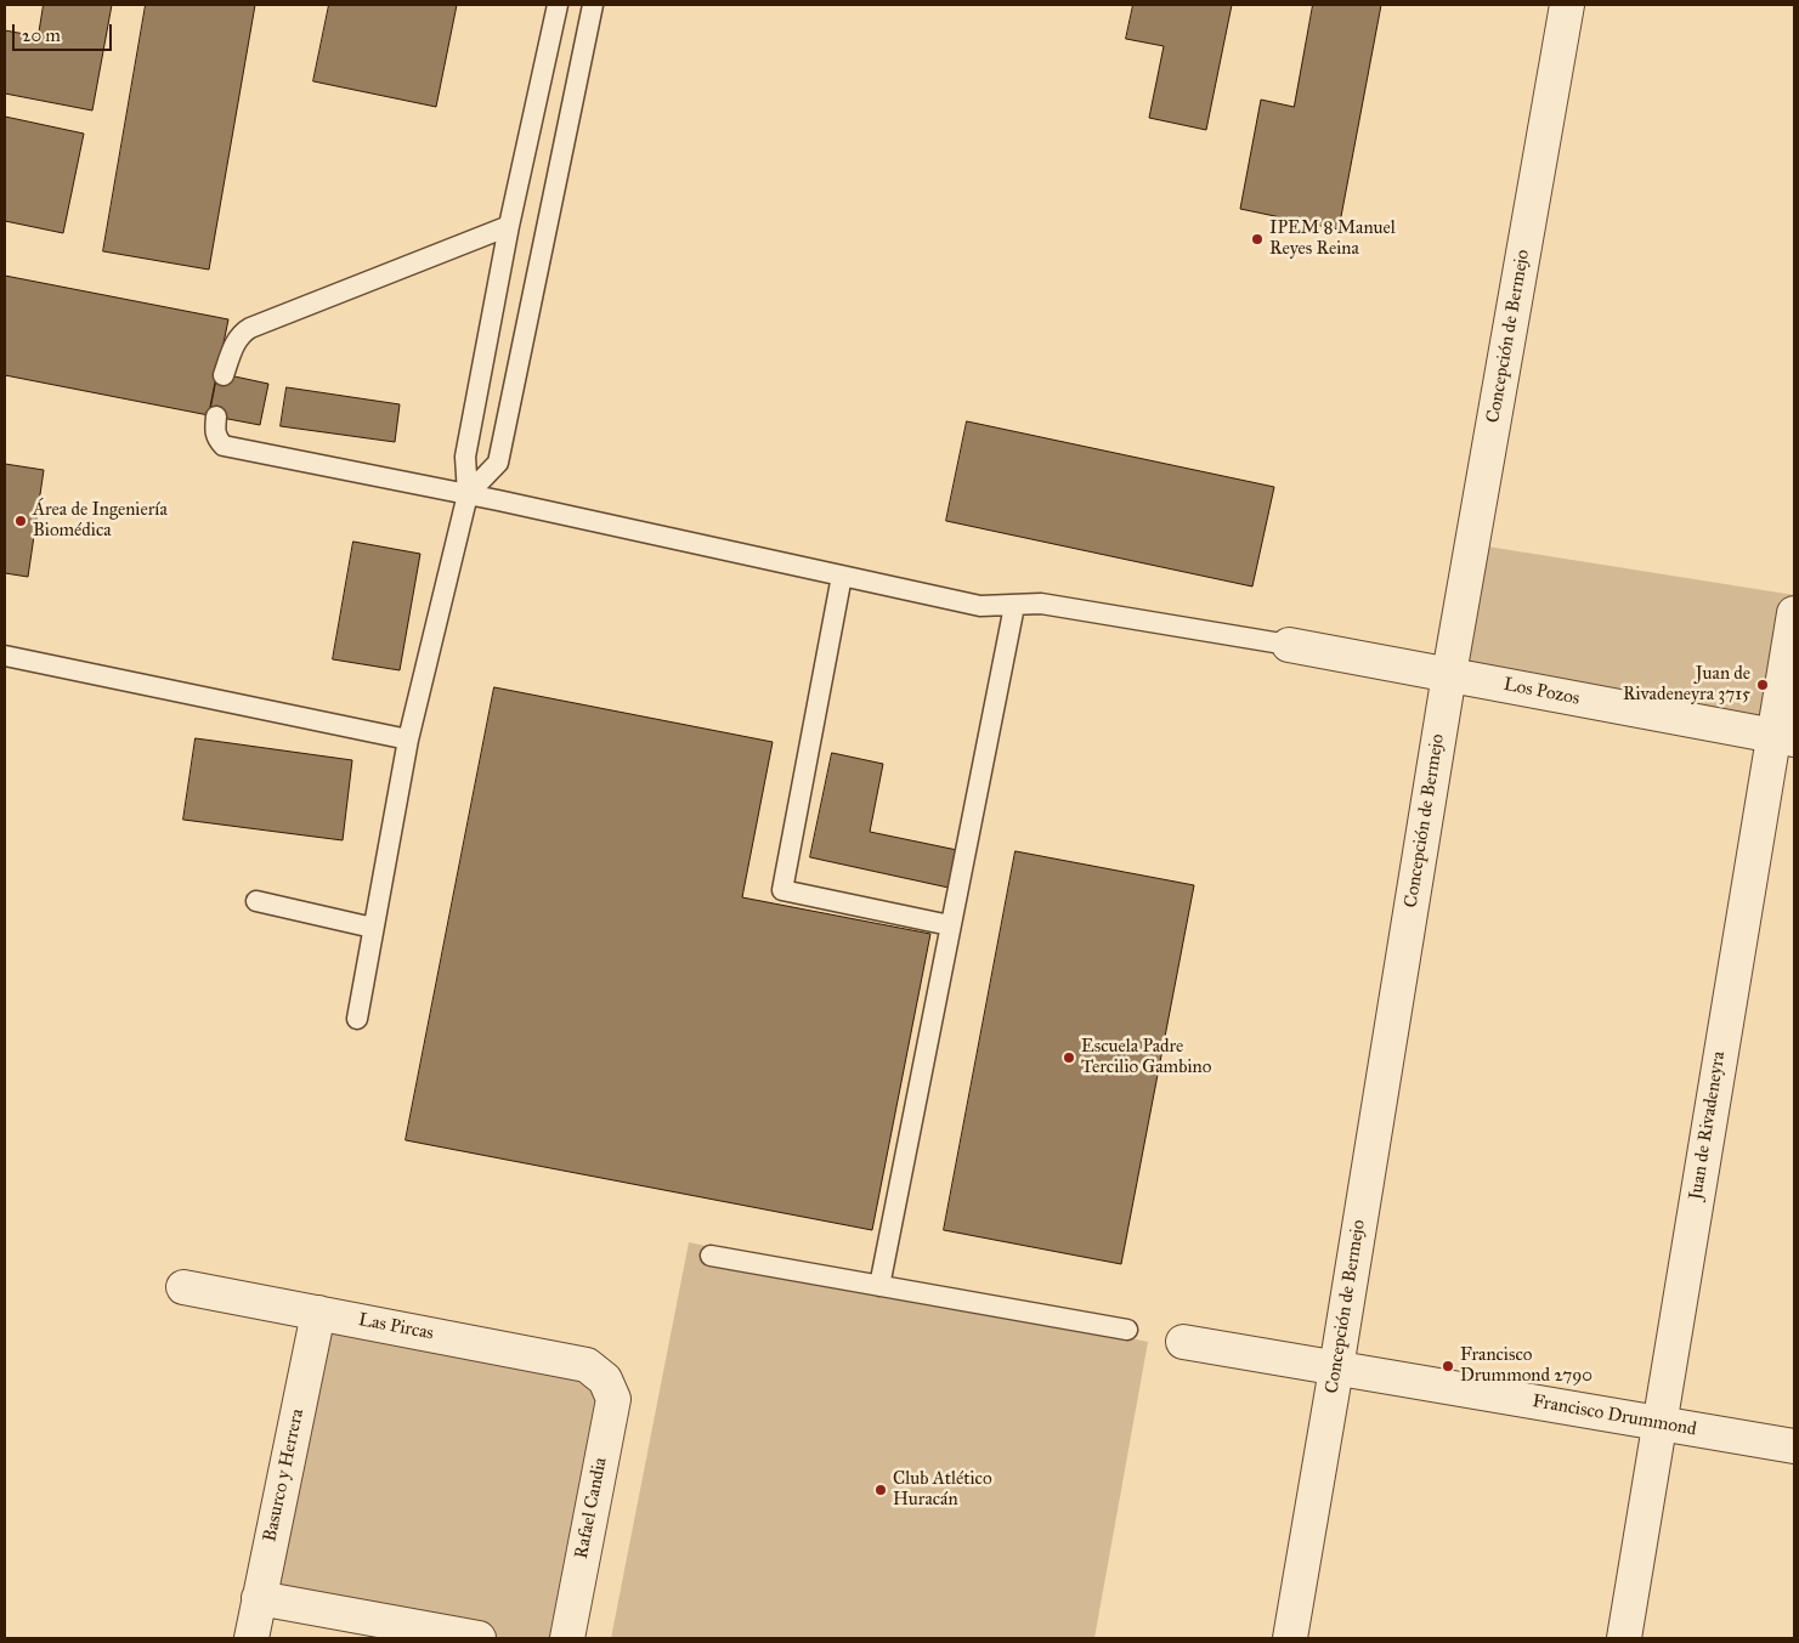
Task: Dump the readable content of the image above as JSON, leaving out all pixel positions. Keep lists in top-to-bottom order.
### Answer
{
  "streets": {
    "street": [
      "Concepción de Bermejo",
      "Los Pozos",
      "Juan de Rivadeneyra",
      "Las Pircas",
      "Francisco Drummond",
      "Basurco y Herrera",
      "Rafael Candia"
    ]
  },
  "crossings": [
    ["Concepción de Bermejo", "Los Pozos"],
    ["Concepción de Bermejo", "Francisco Drummond"],
    ["Los Pozos", "Juan de Rivadeneyra"],
    ["Juan de Rivadeneyra", "Francisco Drummond"],
    ["Las Pircas", "Basurco y Herrera"],
    ["Las Pircas", "Rafael Candia"]
  ],
  "places": [
    "IPEM 8 Manuel Reyes Reina",
    "Área de Ingeniería Biomédica",
    "Juan de Rivadeneyra 3715",
    "Escuela Padre Tercilio Gambino",
    "Francisco Drummond 2790",
    "Club Atlético Huracán"
  ],
  "scale_bar": "20 m"
}
